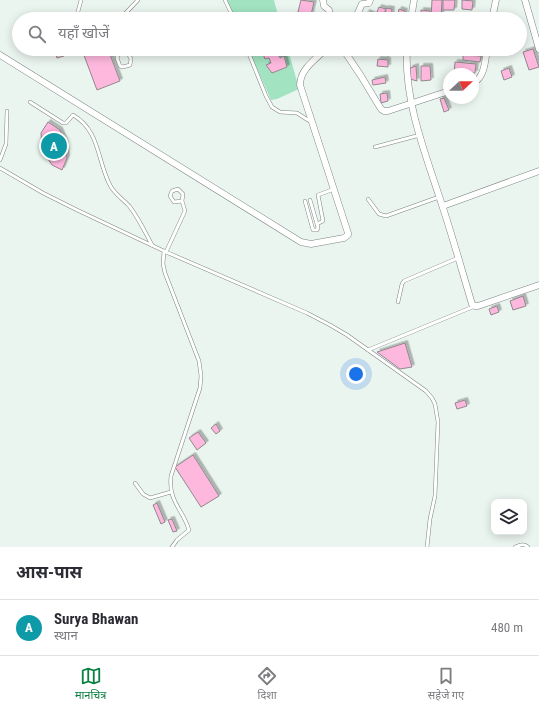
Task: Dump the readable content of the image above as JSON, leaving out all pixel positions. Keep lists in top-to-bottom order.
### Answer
{
  "north": "right",
  "page": {
    "search": "यहाँ खोजें",
    "pins": "A",
    "heading": "आस-पास",
    "list": [
      {
        "mark": "A",
        "name": "Surya Bhawan",
        "note": "स्थान",
        "value": "480 m"
      }
    ],
    "nav": ["मानचित्र", "दिशा", "सहेजे गए"]
  }
}
